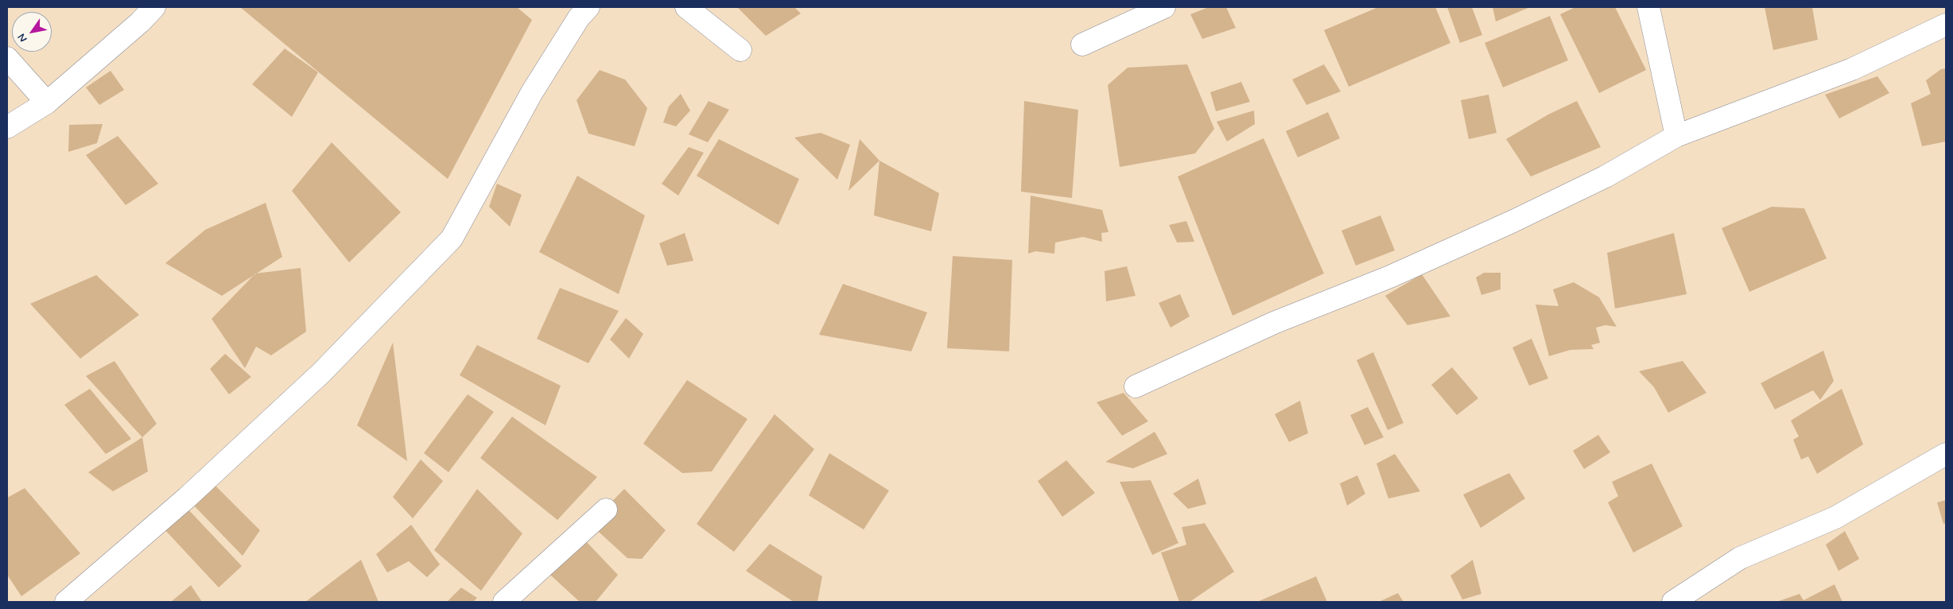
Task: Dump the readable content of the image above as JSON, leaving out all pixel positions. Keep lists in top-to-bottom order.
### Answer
{
  "north": "bottom left"
}
